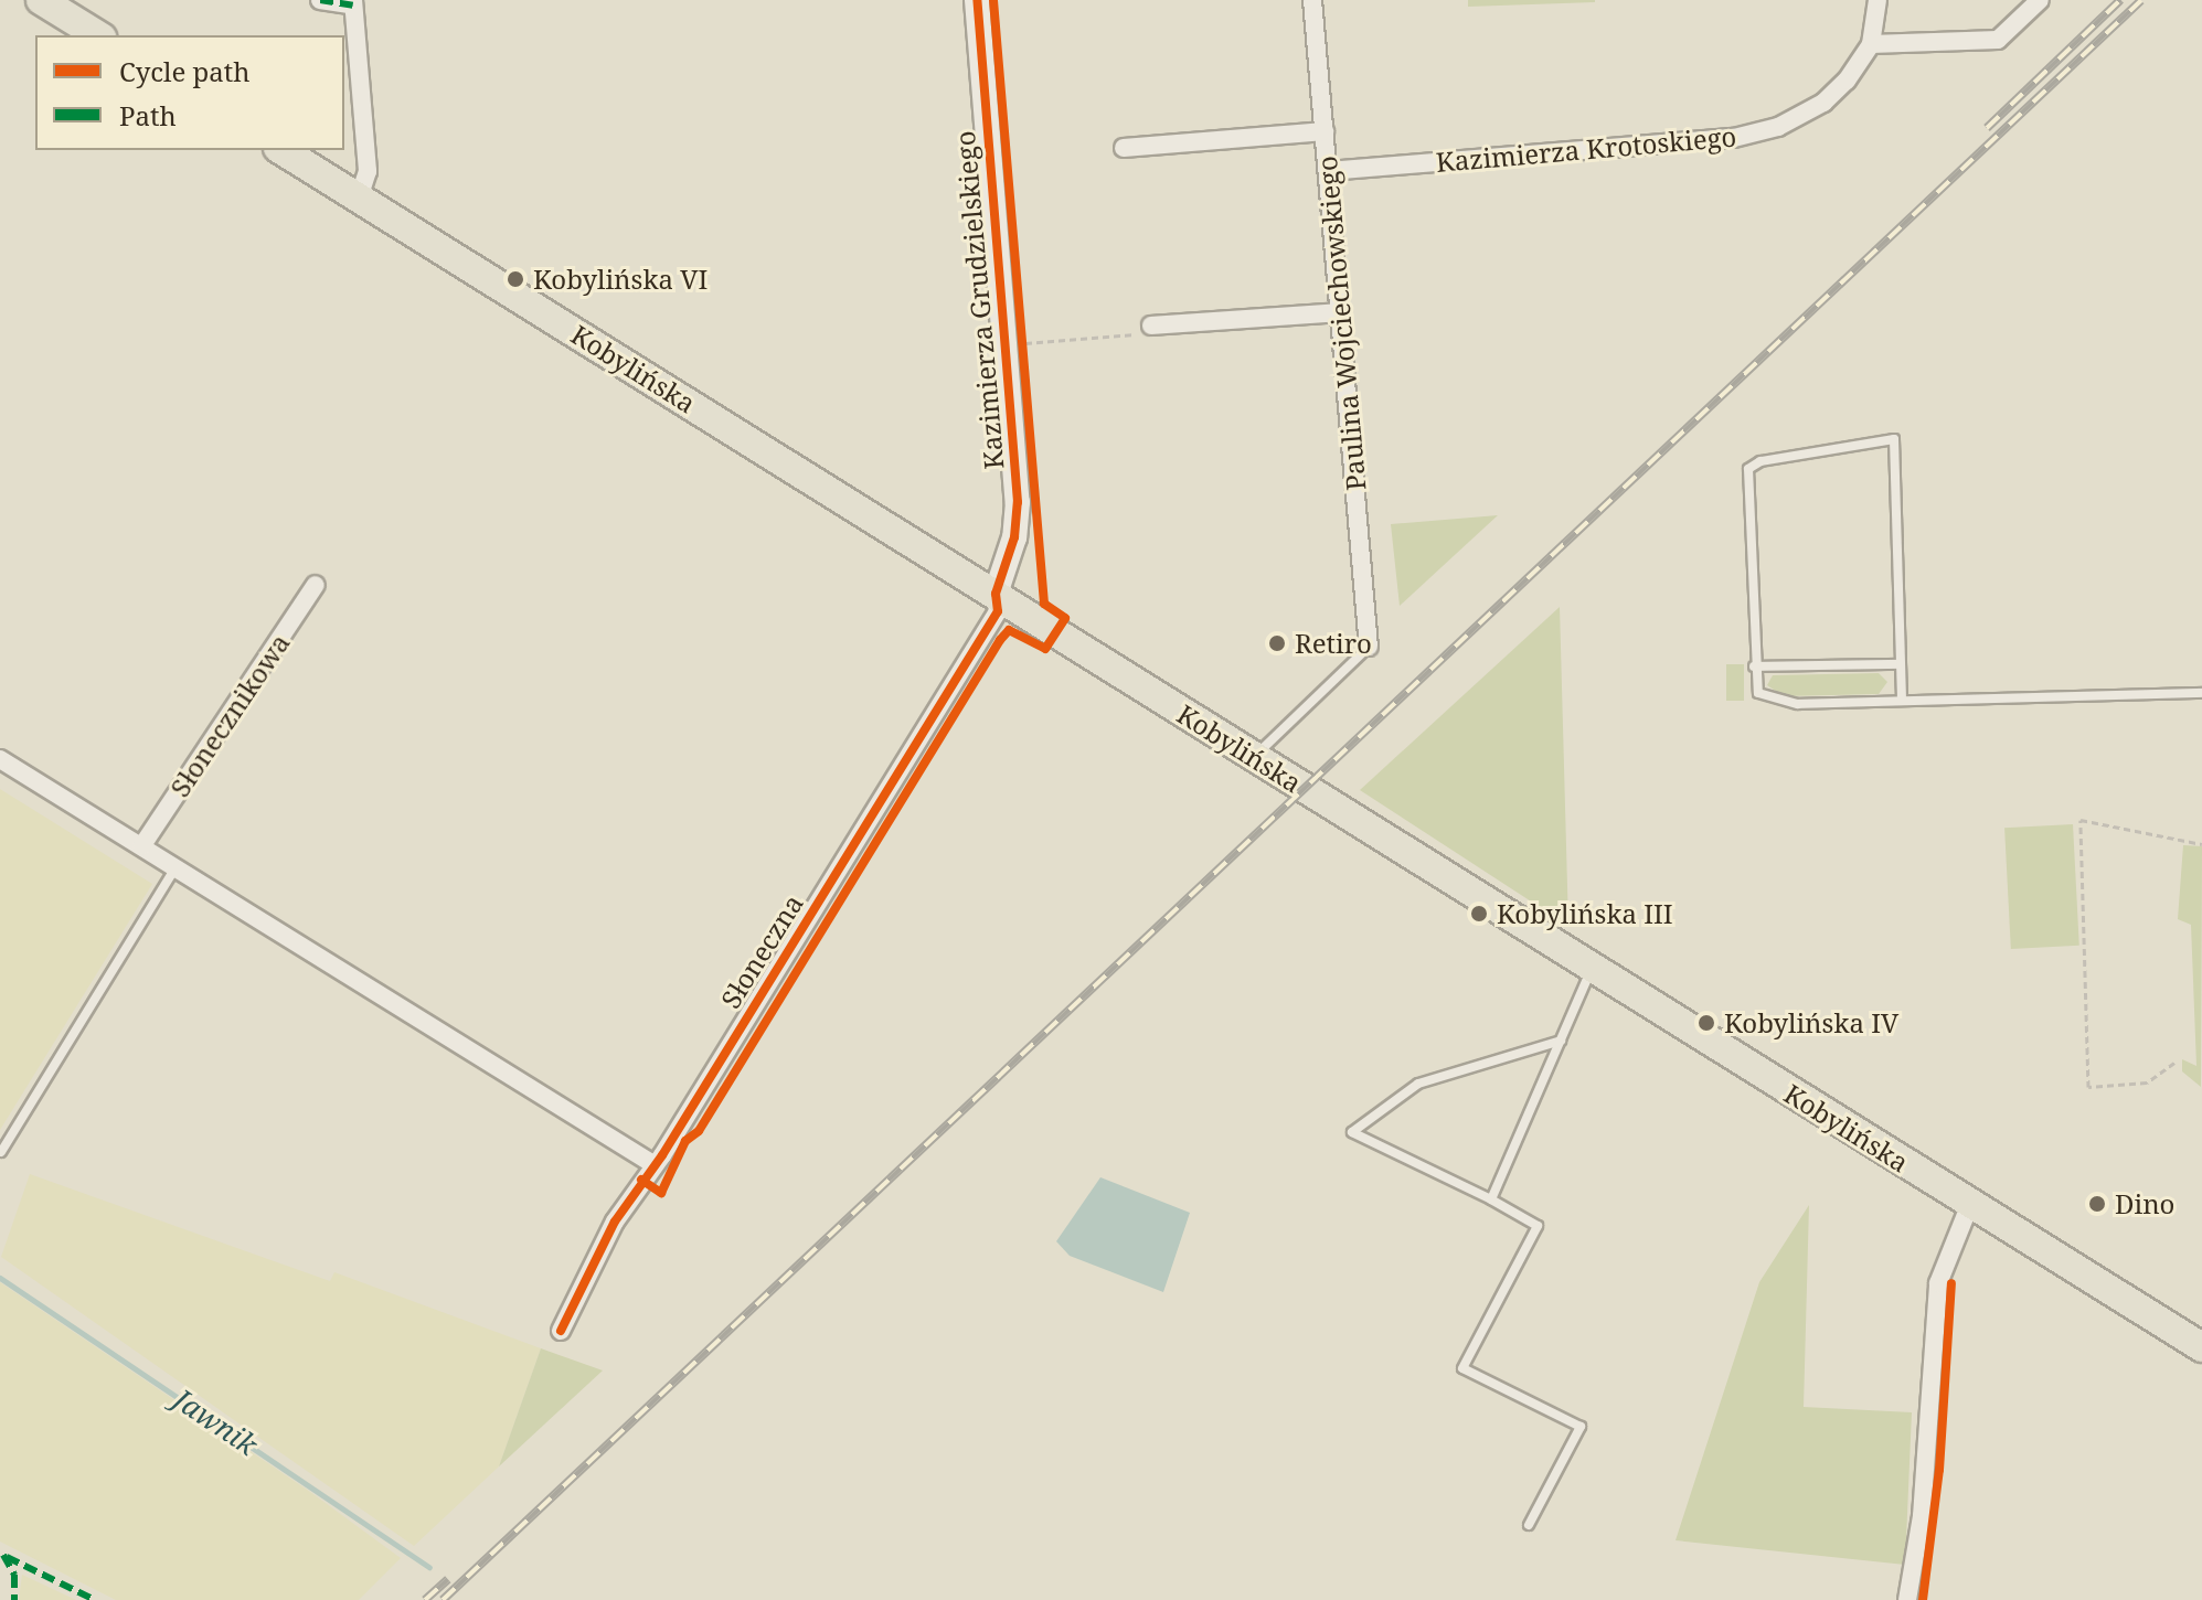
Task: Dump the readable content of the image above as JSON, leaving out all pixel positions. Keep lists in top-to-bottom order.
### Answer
{
  "streets": {
    "main road": ["Kobylińska"],
    "street": [
      "Kazimierza Krotoskiego",
      "Kazimierza Grudzielskiego",
      "Paulina Wojciechowskiego",
      "Słonecznikowa",
      "Słoneczna"
    ]
  },
  "crossings": [
    ["Kazimierza Krotoskiego", "Paulina Wojciechowskiego"],
    ["Kazimierza Grudzielskiego", "Kobylińska"],
    ["Kazimierza Grudzielskiego", "Słoneczna"],
    ["Kobylińska", "Słoneczna"]
  ],
  "water": ["Jawnik"],
  "places": [
    "Kobylińska VI",
    "Retiro",
    "Kobylińska III",
    "Kobylińska IV",
    "Dino"
  ],
  "legend": ["Cycle path", "Path"]
}
